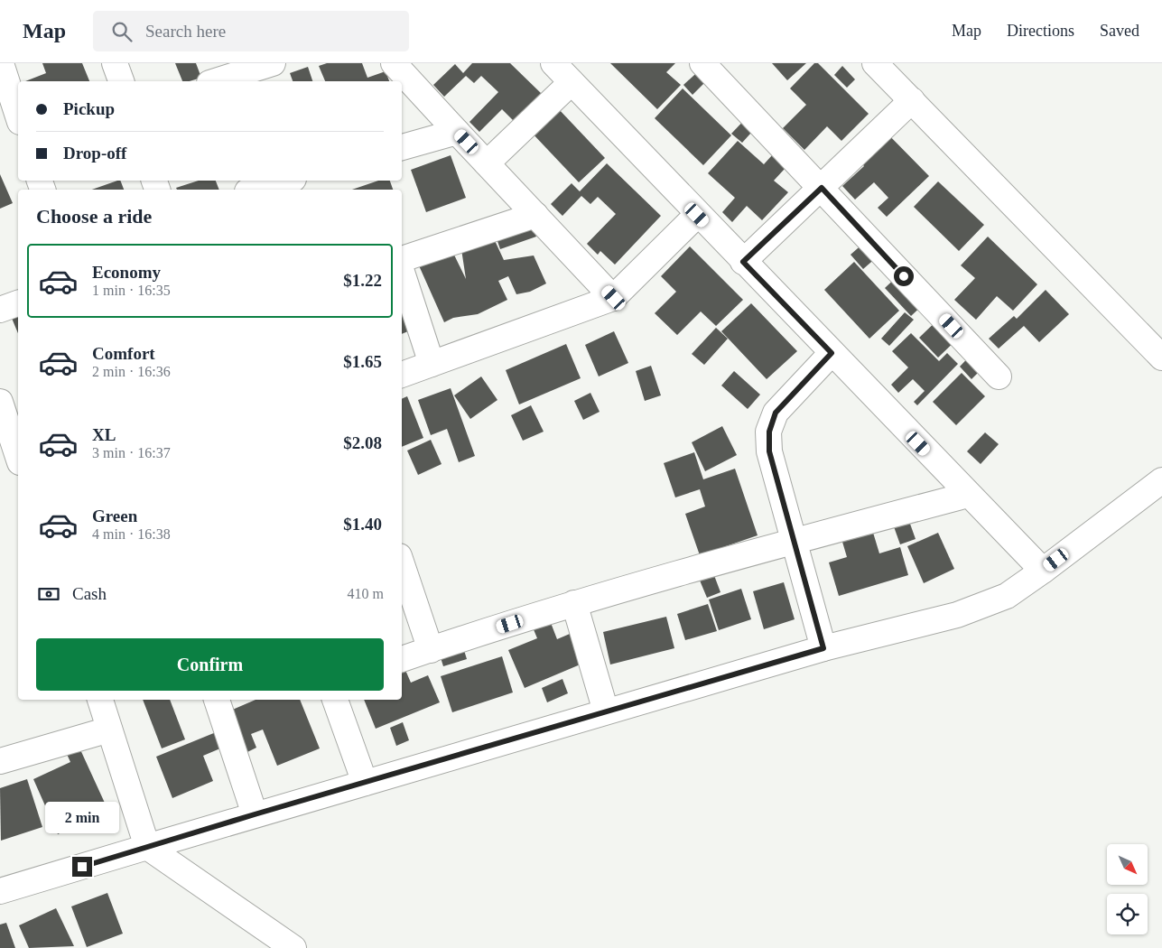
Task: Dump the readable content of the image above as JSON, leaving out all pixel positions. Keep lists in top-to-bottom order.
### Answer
{
  "north": "bottom right",
  "page": {
    "header": "Map",
    "search": "Search here",
    "nav": ["Map", "Directions", "Saved"],
    "banner": ["Pickup", "Drop-off"],
    "heading": "Choose a ride",
    "list": [
      {
        "name": "Economy",
        "note": "1 min · 16:35",
        "value": "$1.22"
      },
      {
        "name": "Comfort",
        "note": "2 min · 16:36",
        "value": "$1.65"
      },
      {
        "name": "XL",
        "note": "3 min · 16:37",
        "value": "$2.08"
      },
      {
        "name": "Green",
        "note": "4 min · 16:38",
        "value": "$1.40"
      }
    ],
    "pay": ["Cash", "410 m"],
    "buttons": "Confirm",
    "bubble": "2 min"
  }
}
